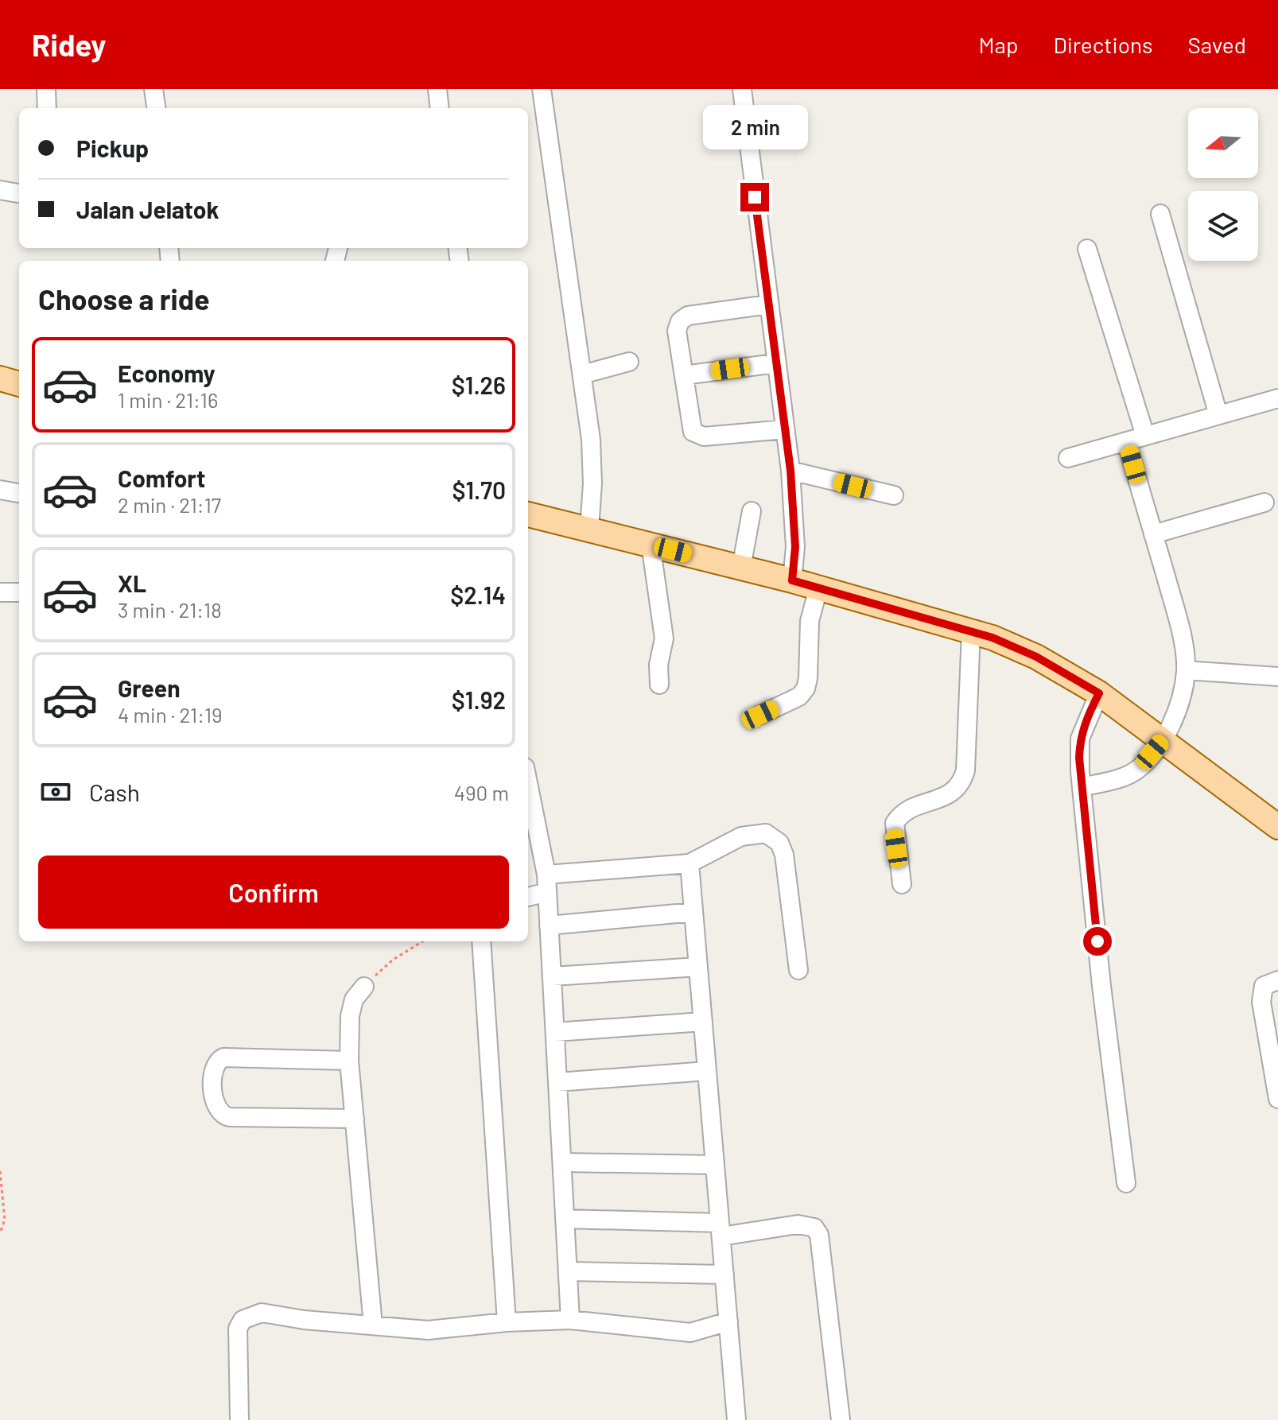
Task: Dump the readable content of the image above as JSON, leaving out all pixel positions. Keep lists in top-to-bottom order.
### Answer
{
  "north": "left",
  "page": {
    "header": "Ridey",
    "nav": ["Map", "Directions", "Saved"],
    "bubble": "2 min",
    "banner": ["Pickup", "Jalan Jelatok"],
    "heading": "Choose a ride",
    "list": [
      {
        "name": "Economy",
        "note": "1 min · 21:16",
        "value": "$1.26"
      },
      {
        "name": "Comfort",
        "note": "2 min · 21:17",
        "value": "$1.70"
      },
      {
        "name": "XL",
        "note": "3 min · 21:18",
        "value": "$2.14"
      },
      {
        "name": "Green",
        "note": "4 min · 21:19",
        "value": "$1.92"
      }
    ],
    "pay": ["Cash", "490 m"],
    "buttons": "Confirm"
  }
}
